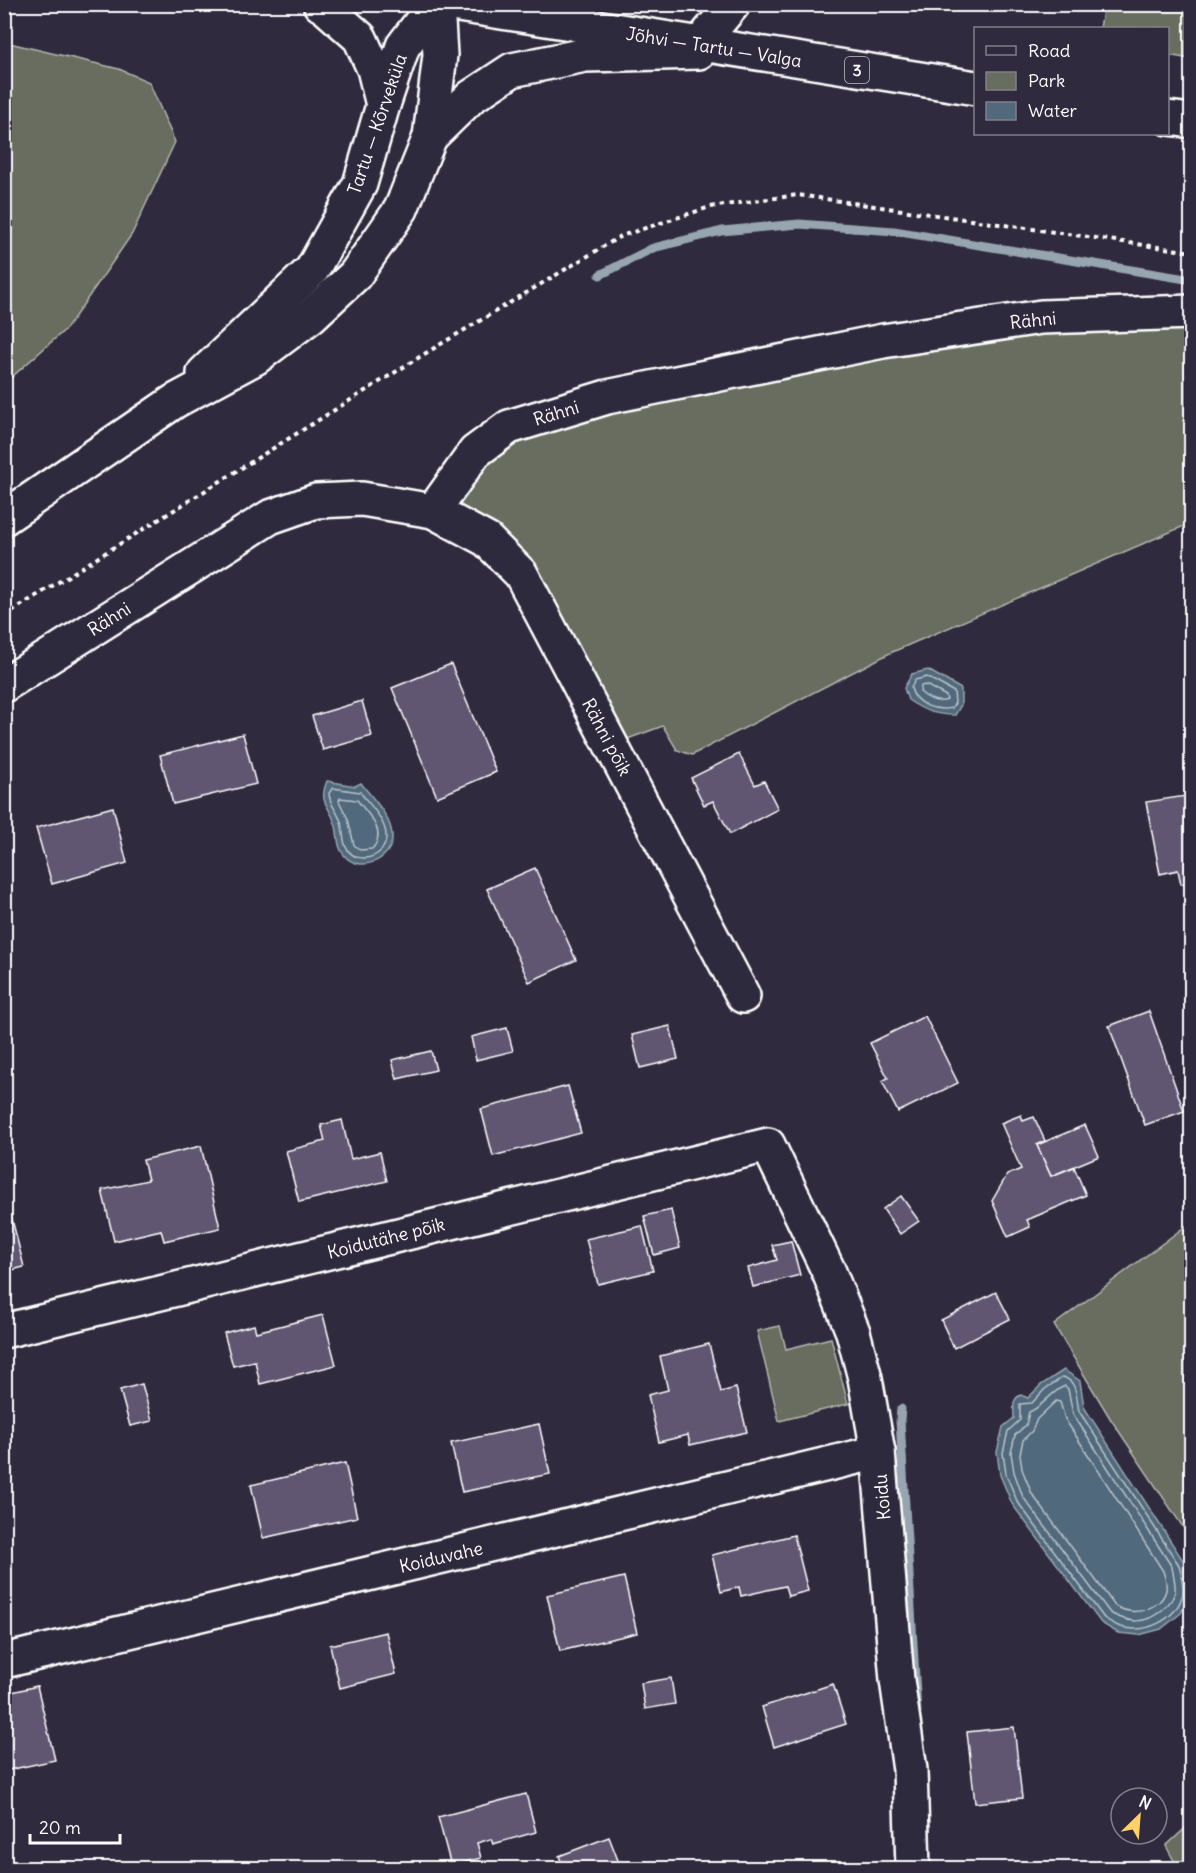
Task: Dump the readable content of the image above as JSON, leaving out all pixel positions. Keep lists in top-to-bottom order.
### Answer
{
  "streets": {
    "main road": [
      "Jõhvi — Tartu — Valga",
      "3",
      "Tartu — Kõrveküla",
      "Rähni",
      "Rähni põik",
      "Koidutähe põik",
      "Koidu",
      "Koiduvahe"
    ]
  },
  "crossings": [
    ["Rähni", "Rähni põik"],
    ["Koidutähe põik", "Koidu"],
    ["Koidu", "Koiduvahe"]
  ],
  "legend": ["Road", "Park", "Water"],
  "scale_bar": "20 m",
  "north": "top right"
}
